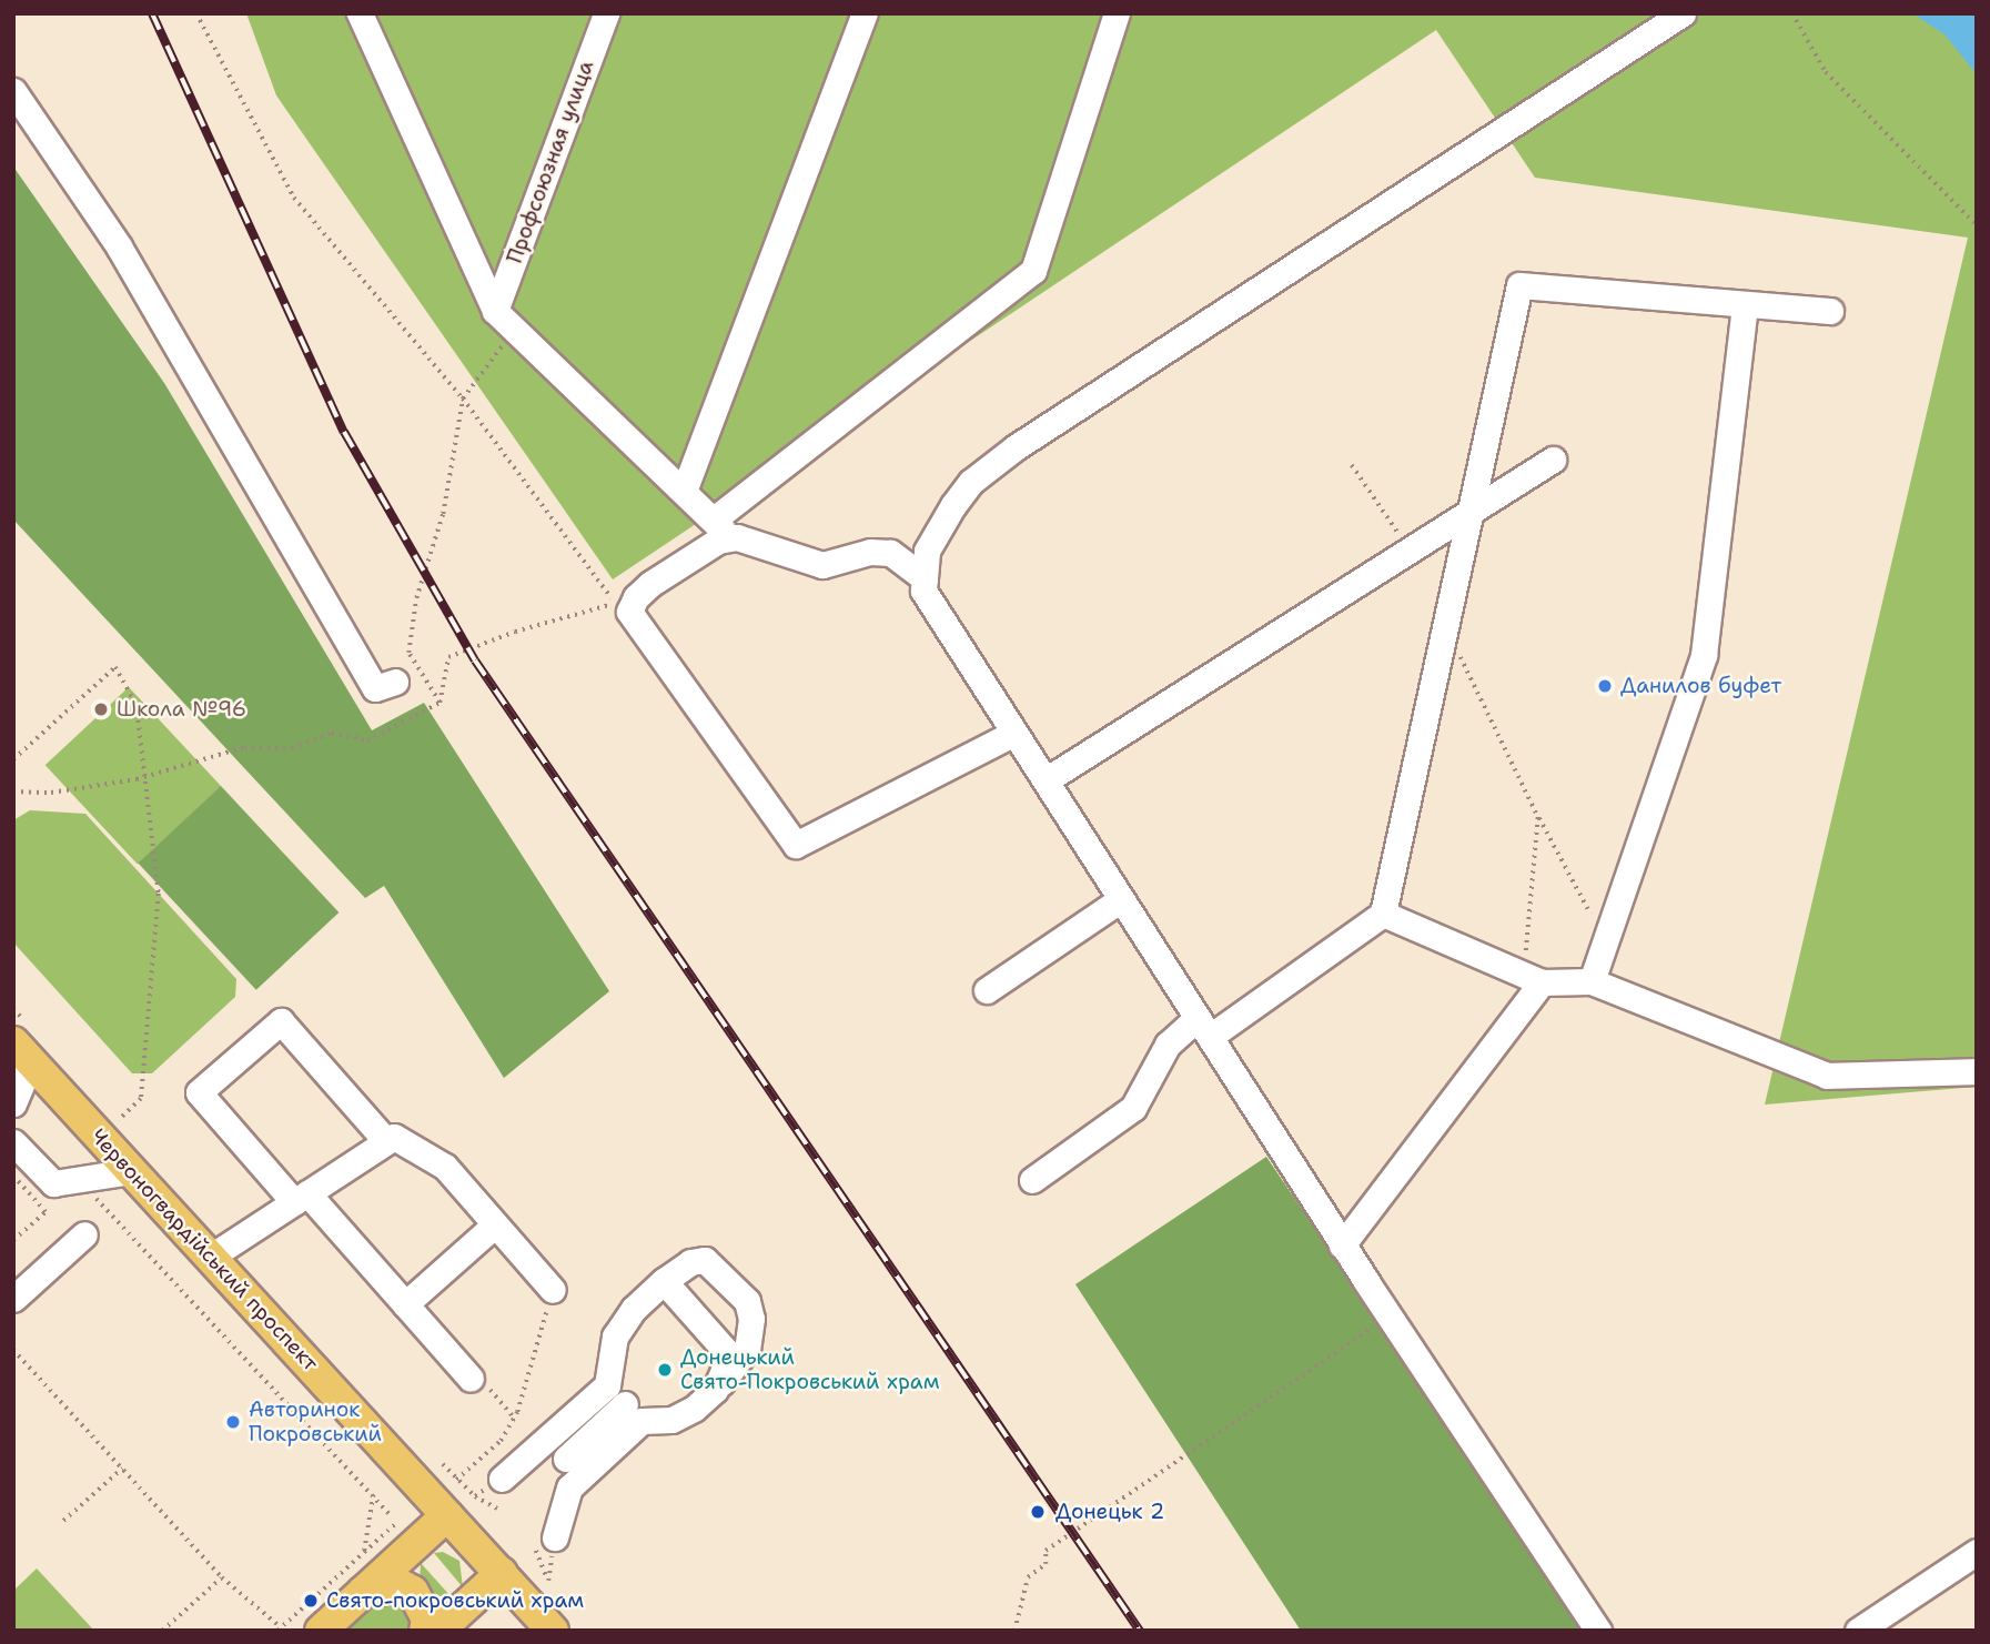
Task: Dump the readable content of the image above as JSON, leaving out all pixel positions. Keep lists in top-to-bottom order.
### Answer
{
  "streets": {
    "main road": ["Червоногвардійський проспект"],
    "lane": ["Профсоюзная улица"]
  },
  "places": [
    "Данилов буфет",
    "Школа №96",
    "Донецький Свято-Покровський храм",
    "Авторинок Покровський",
    "Донецьк 2",
    "Свято-покровський храм"
  ]
}
